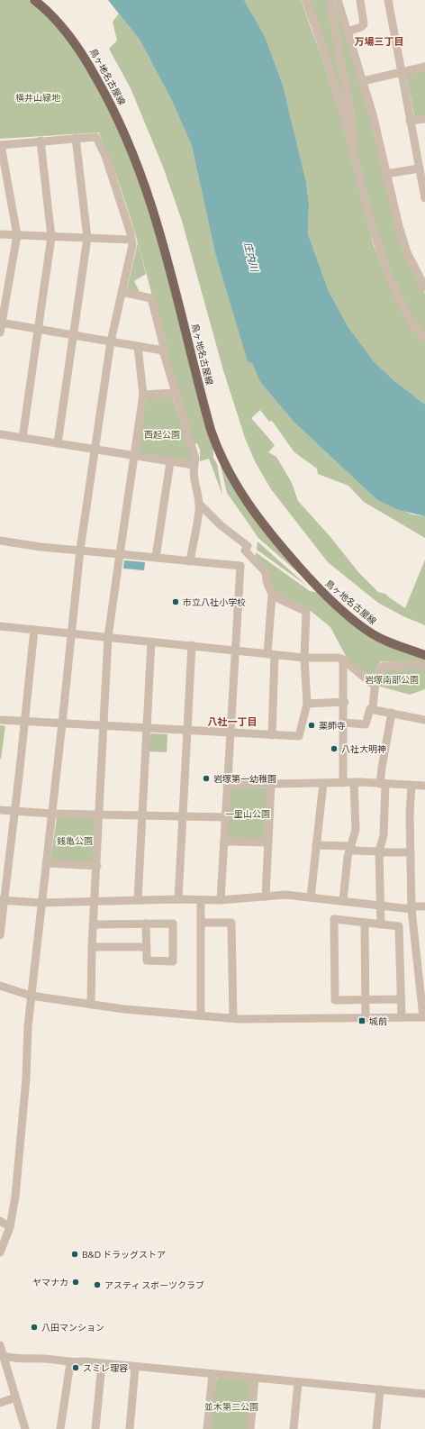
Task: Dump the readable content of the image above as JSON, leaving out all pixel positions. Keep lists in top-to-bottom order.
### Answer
{
  "streets": {
    "main road": ["鳥ヶ地名古屋線"]
  },
  "districts": ["万場三丁目", "八社一丁目"],
  "water": ["庄内川"],
  "parks": [
    "横井山緑地",
    "西起公園",
    "岩塚南部公園",
    "一里山公園",
    "銭亀公園",
    "並木第二公園"
  ],
  "places": {
    "other": [
      "市立八社小学校",
      "薬師寺",
      "八社大明神",
      "岩塚第一幼稚園",
      "B&D ドラッグストア",
      "ヤマナカ",
      "アスティ スポーツクラブ",
      "八田マンション",
      "スミレ理容"
    ],
    "transit": ["城前"]
  }
}
